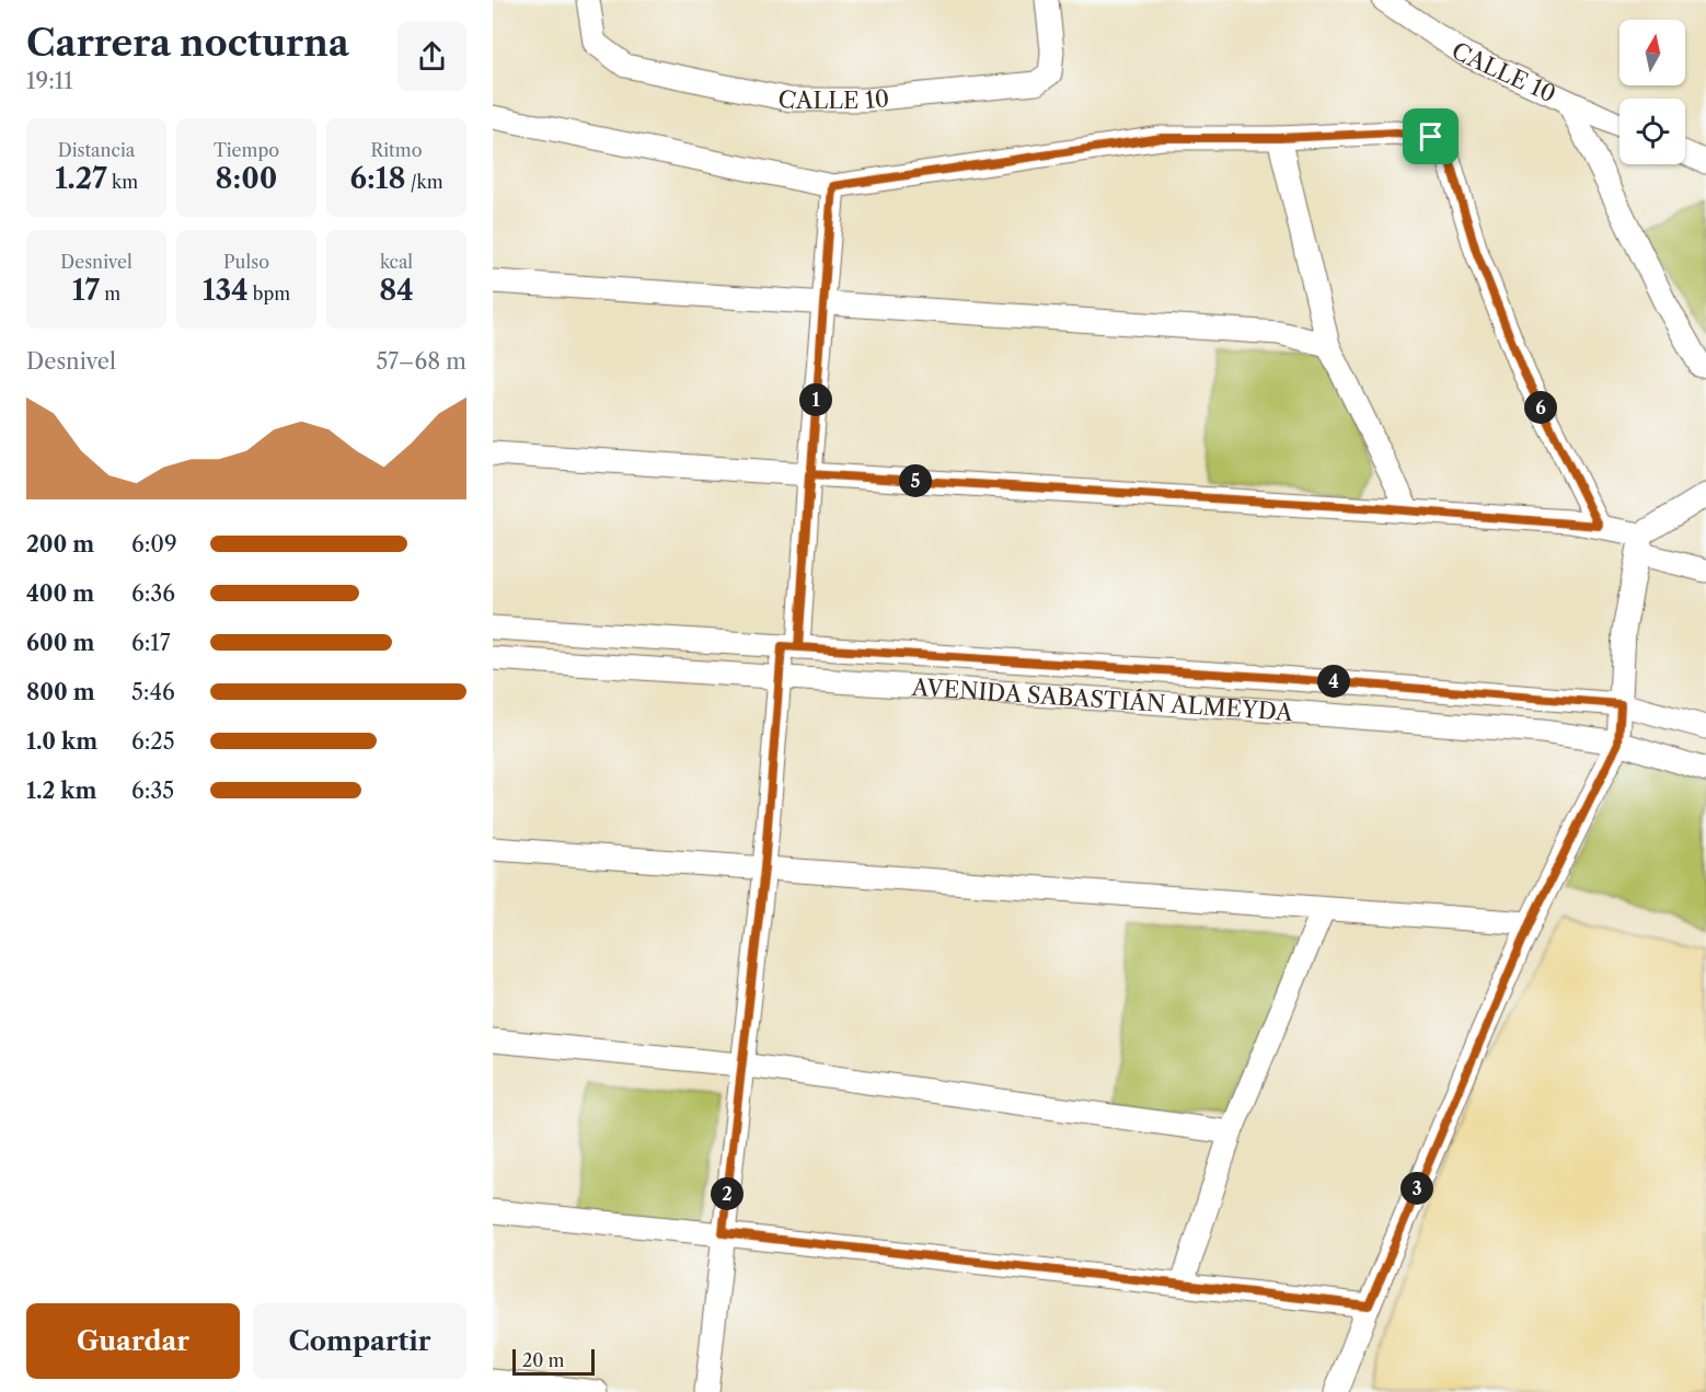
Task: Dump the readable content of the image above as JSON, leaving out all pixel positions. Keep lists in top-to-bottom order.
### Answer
{
  "streets": {
    "street": ["CALLE 10", "AVENIDA SABASTIÁN ALMEYDA"]
  },
  "scale_bar": "20 m",
  "north": "top",
  "page": {
    "heading": ["Carrera nocturna", "19:11"],
    "stats": [
      ["Distancia", "1.27 km"],
      ["Tiempo", "8:00"],
      ["Ritmo", "6:18 /km"],
      ["Desnivel", "17 m"],
      ["Pulso", "134 bpm"],
      ["kcal", "84"]
    ],
    "chart": ["Desnivel", "57–68 m"],
    "pins": [
      "1",
      "6",
      "5",
      "4",
      "3",
      "2"
    ],
    "list": [
      {
        "name": "200 m",
        "note": "6:09"
      },
      {
        "name": "400 m",
        "note": "6:36"
      },
      {
        "name": "600 m",
        "note": "6:17"
      },
      {
        "name": "800 m",
        "note": "5:46"
      },
      {
        "name": "1.0 km",
        "note": "6:25"
      },
      {
        "name": "1.2 km",
        "note": "6:35"
      }
    ],
    "buttons": ["Guardar", "Compartir"],
    "scale": "20 m"
  }
}
